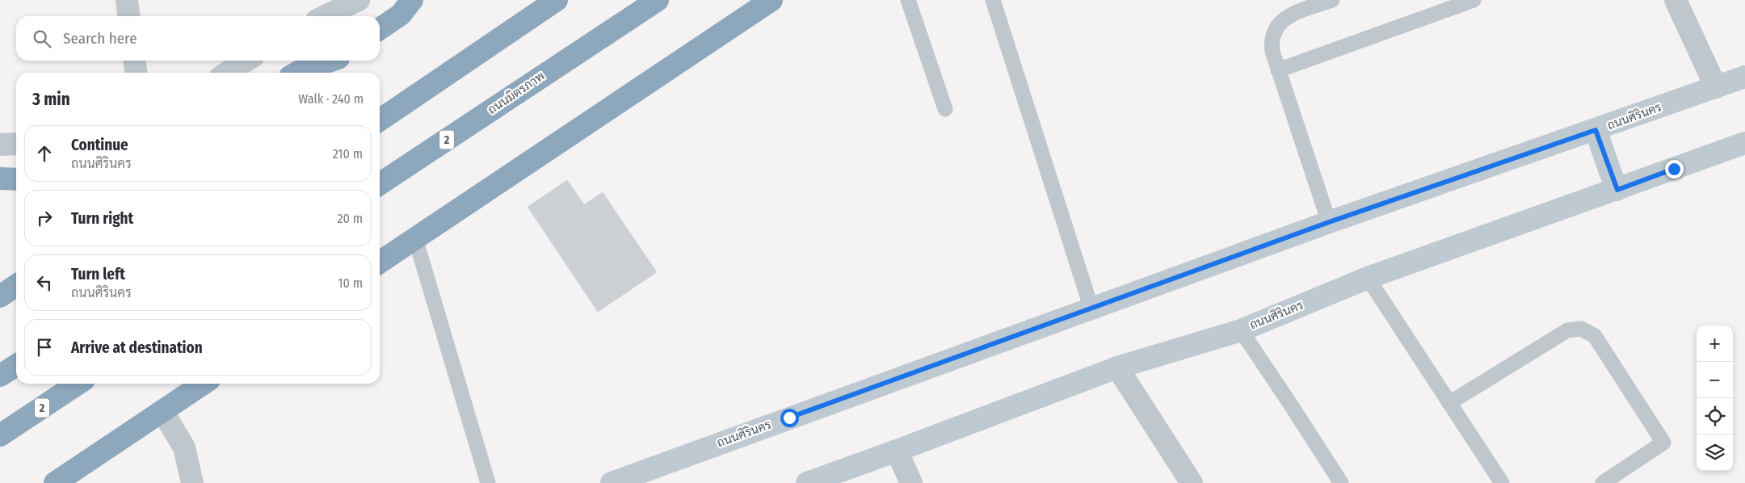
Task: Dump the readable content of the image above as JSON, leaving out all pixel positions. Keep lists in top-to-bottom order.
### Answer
{
  "streets": {
    "highway": ["ถนนมิตรภาพ", "2"],
    "street": ["ถนนศิรินคร"]
  },
  "page": {
    "search": "Search here",
    "heading": ["3 min", "Walk · 240 m"],
    "list": [
      ["Continue", "ถนนศิรินคร", "210 m"],
      ["Turn right", "20 m"],
      ["Turn left", "ถนนศิรินคร", "10 m"],
      "Arrive at destination"
    ],
    "map_buttons": ["+", "−"]
  }
}
